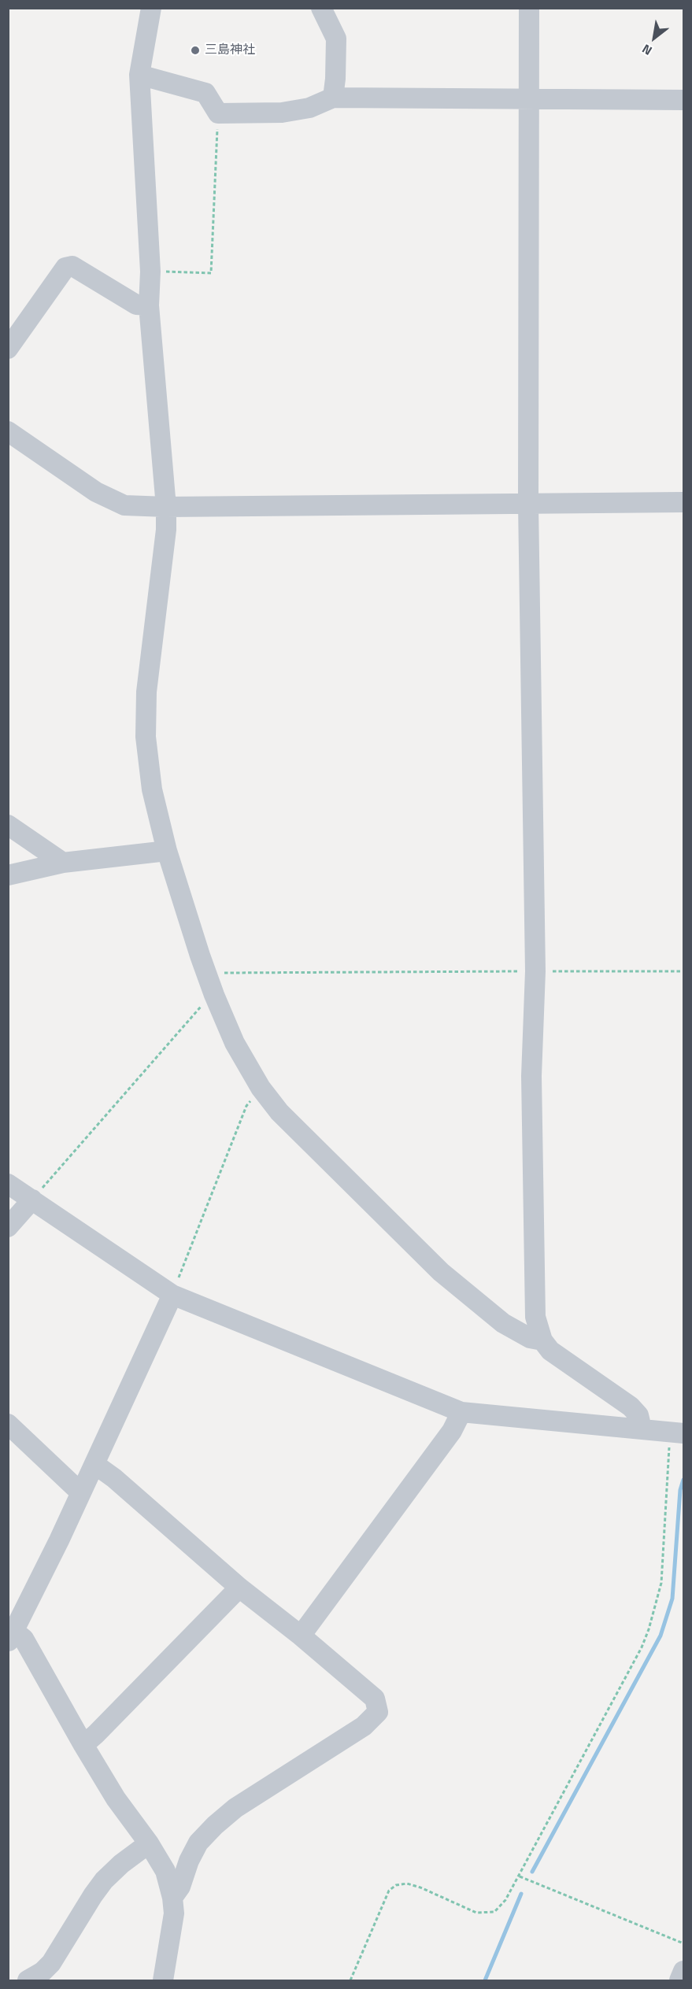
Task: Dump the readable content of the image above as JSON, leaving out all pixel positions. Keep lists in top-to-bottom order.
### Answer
{
  "places": ["三島神社"],
  "north": "bottom left"
}
